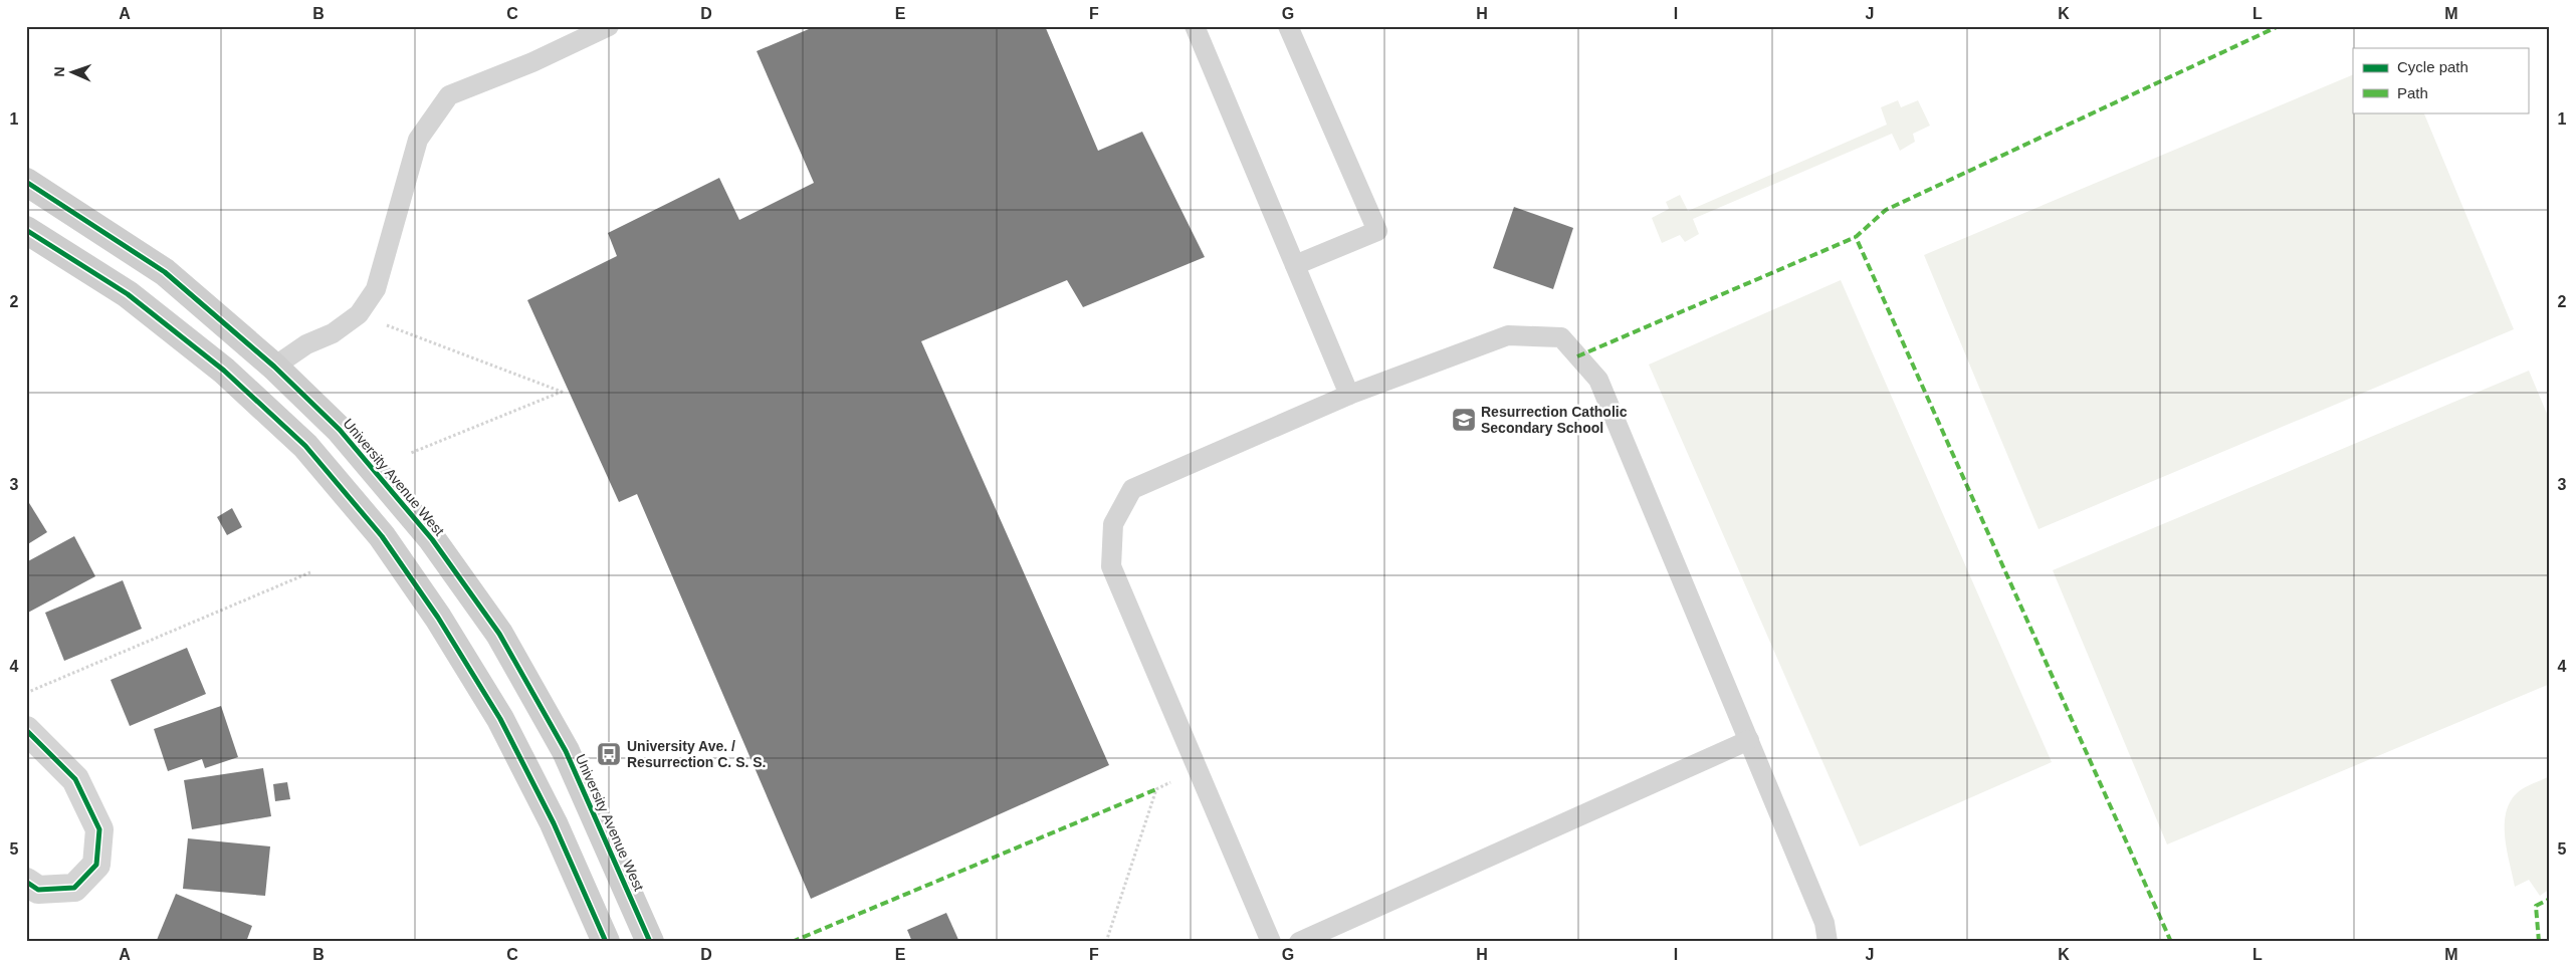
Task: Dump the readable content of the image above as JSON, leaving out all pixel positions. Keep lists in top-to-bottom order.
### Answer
{
  "streets": {
    "main road": ["University Avenue West"]
  },
  "places": {
    "school or university": ["Resurrection Catholic Secondary School"],
    "bus stop": ["University Ave. / Resurrection C. S. S."]
  },
  "legend": ["Cycle path", "Path"],
  "north": "left",
  "grid": {
    "columns": [
      "A",
      "B",
      "C",
      "D",
      "E",
      "F",
      "G",
      "H",
      "I",
      "J",
      "K",
      "L",
      "M"
    ],
    "rows": [
      "1",
      "2",
      "3",
      "4",
      "5"
    ]
  }
}
